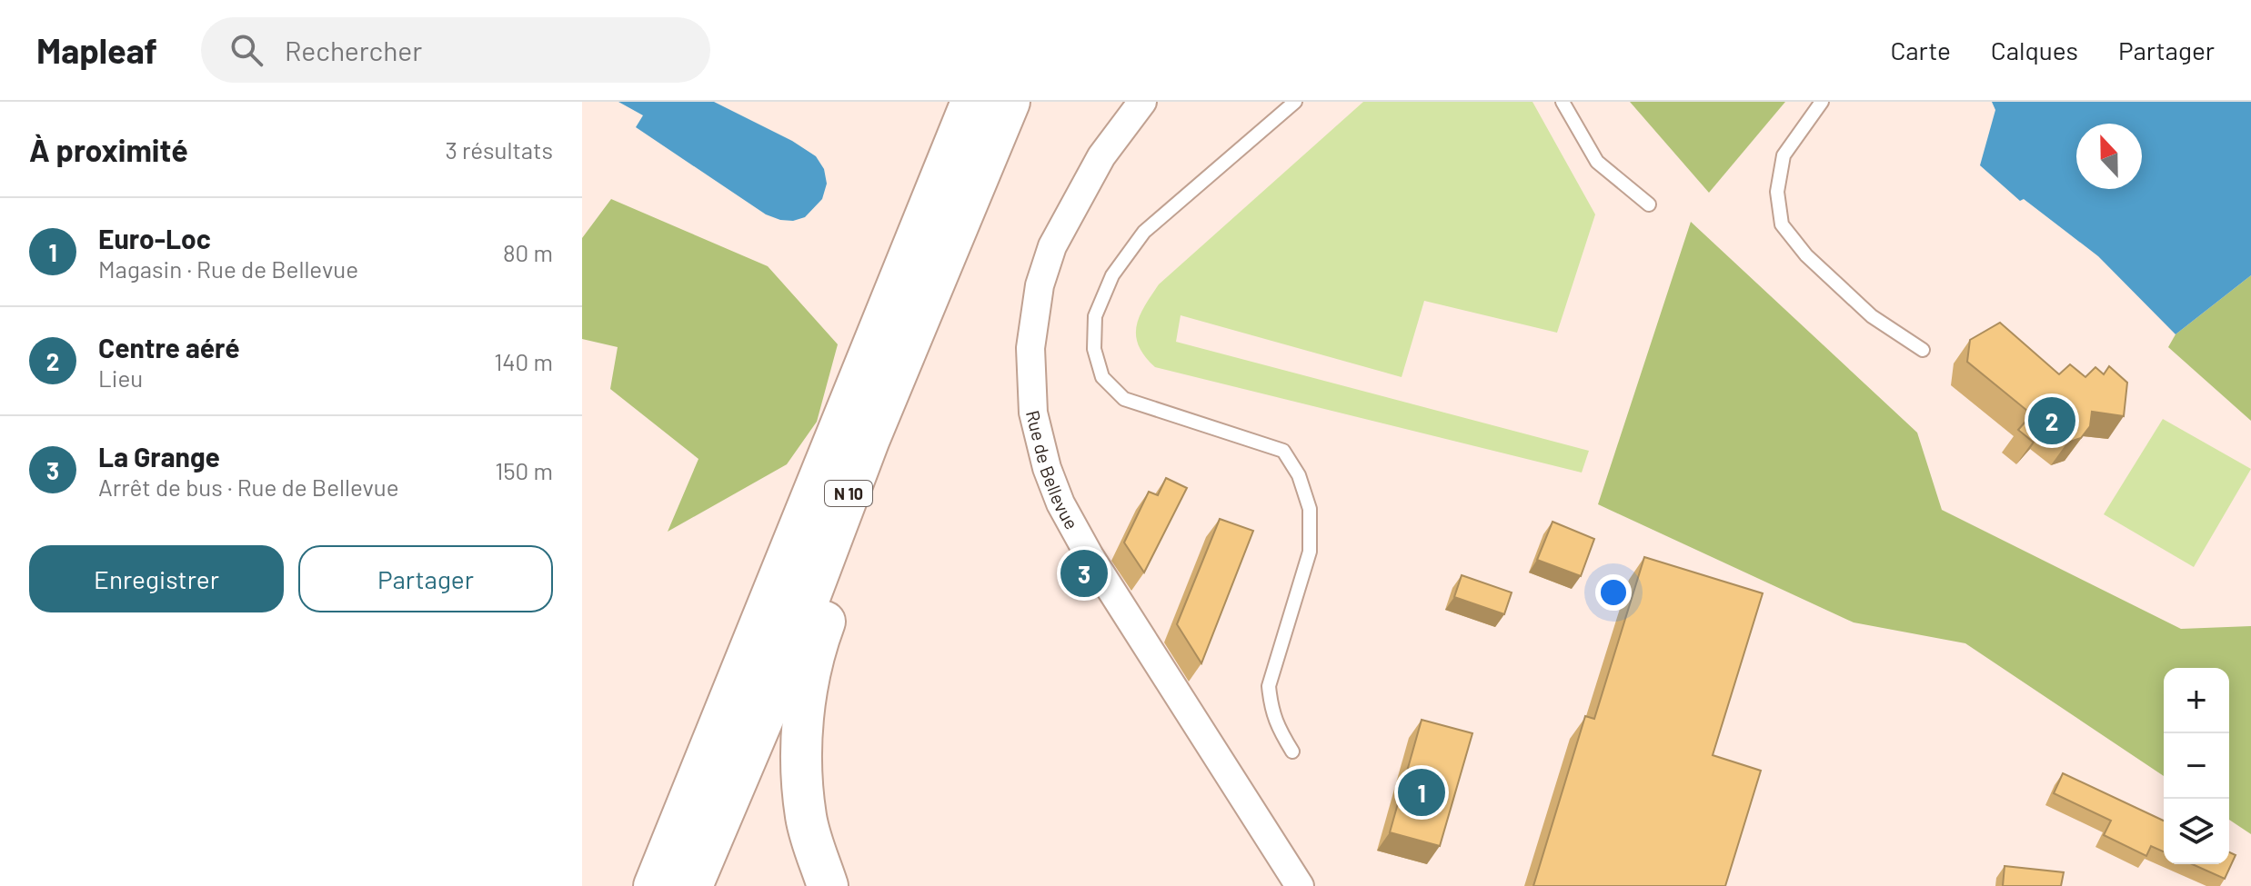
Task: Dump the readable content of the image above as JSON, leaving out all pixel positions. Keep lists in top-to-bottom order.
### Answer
{
  "streets": {
    "highway": ["N 10"],
    "street": ["Rue de Bellevue"]
  },
  "north": "top",
  "page": {
    "header": "Mapleaf",
    "search": "Rechercher",
    "nav": ["Carte", "Calques", "Partager"],
    "heading": ["À proximité", "3 résultats"],
    "list": [
      {
        "mark": "1",
        "name": "Euro-Loc",
        "note": "Magasin · Rue de Bellevue",
        "value": "80 m"
      },
      {
        "mark": "2",
        "name": "Centre aéré",
        "note": "Lieu",
        "value": "140 m"
      },
      {
        "mark": "3",
        "name": "La Grange",
        "note": "Arrêt de bus · Rue de Bellevue",
        "value": "150 m"
      }
    ],
    "pins": ["2", "3", "1"],
    "buttons": ["Enregistrer", "Partager"],
    "map_buttons": ["+", "−"]
  }
}
